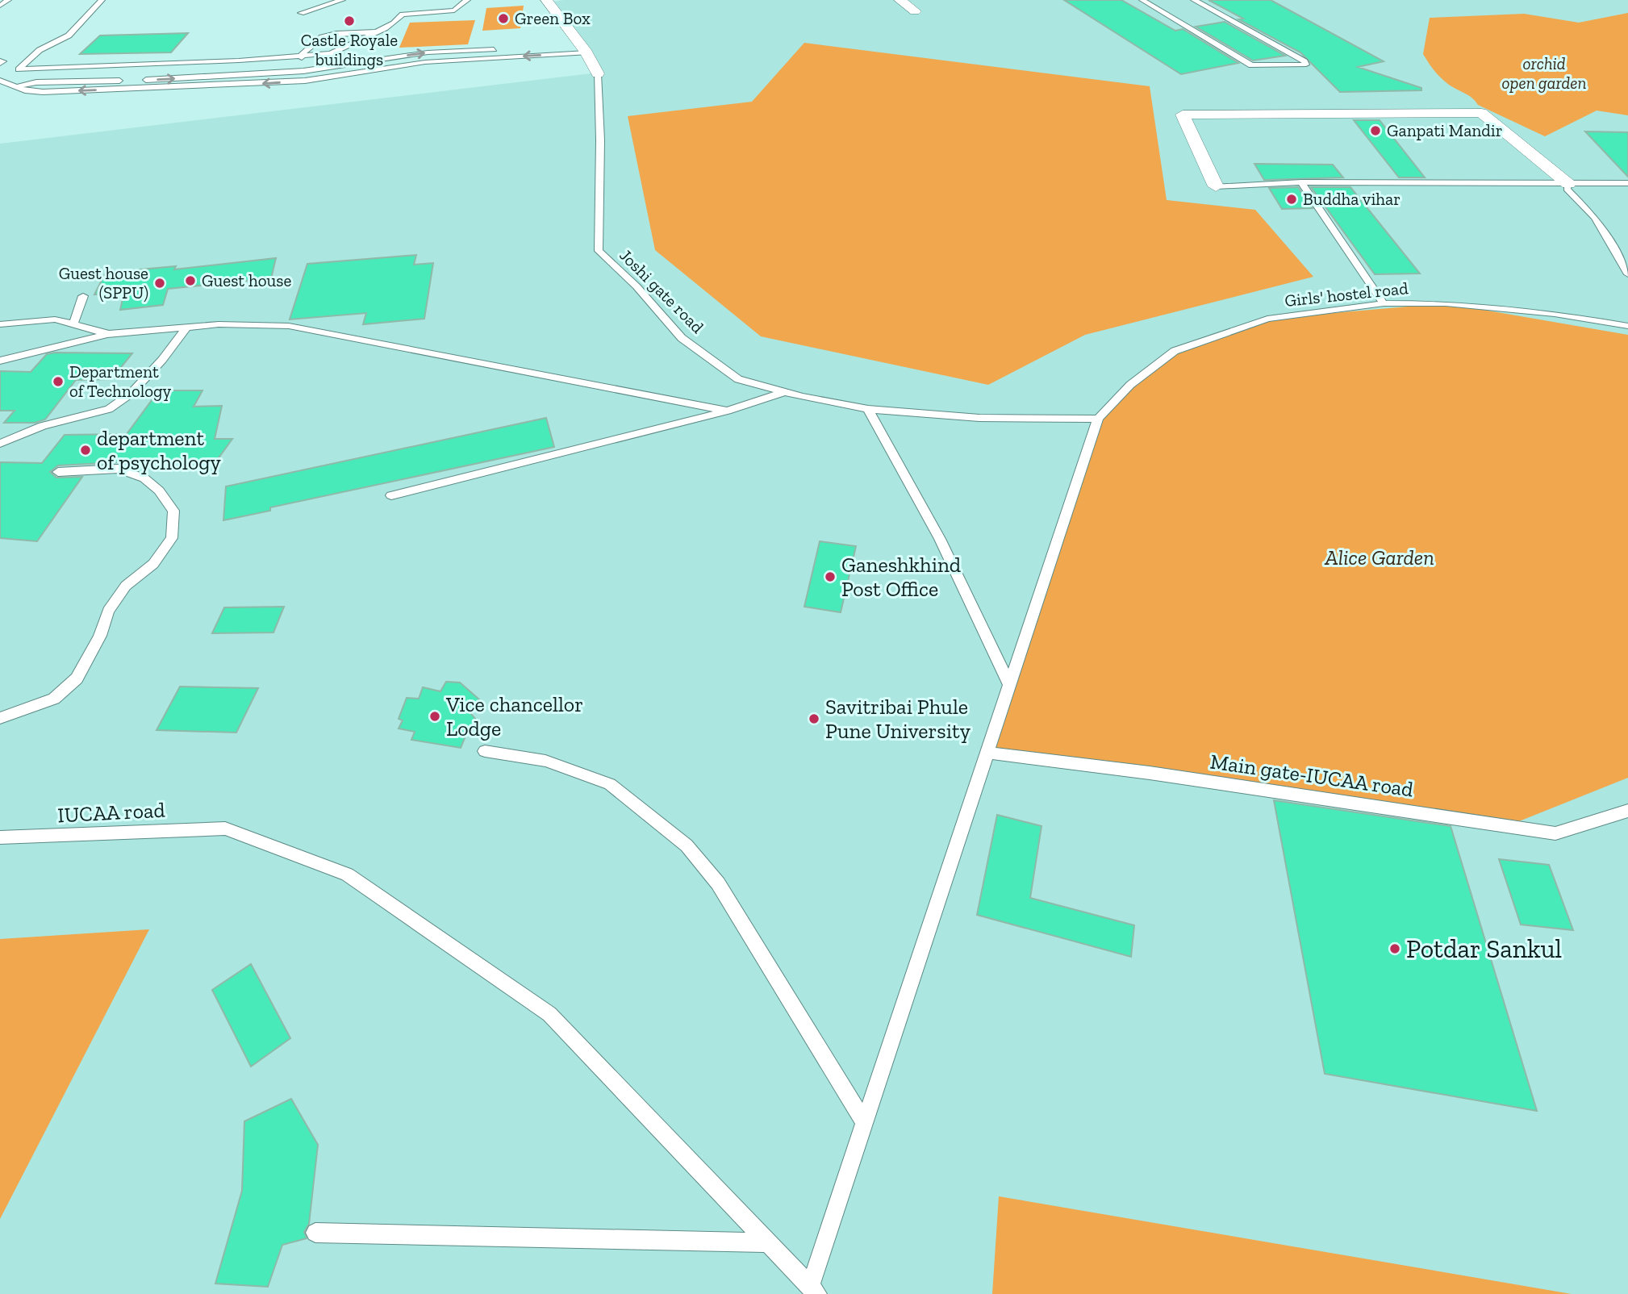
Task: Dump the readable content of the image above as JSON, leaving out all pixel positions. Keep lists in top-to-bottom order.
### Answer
{
  "streets": {
    "lane": [
      "Joshi gate road",
      "Girls' hostel road",
      "Main gate-IUCAA road",
      "IUCAA road"
    ]
  },
  "crossings": [
    ["Joshi gate road", "Girls' hostel road"]
  ],
  "parks": ["orchid open garden", "Alice Garden"],
  "places": [
    "Green Box",
    "Castle Royale buildings",
    "Ganpati Mandir",
    "Buddha vihar",
    "Guest house",
    "Guest house (SPPU)",
    "Department of Technology",
    "department of psychology",
    "Ganeshkhind Post Office",
    "Vice chancellor Lodge",
    "Savitribai Phule Pune University",
    "Potdar Sankul"
  ]
}
